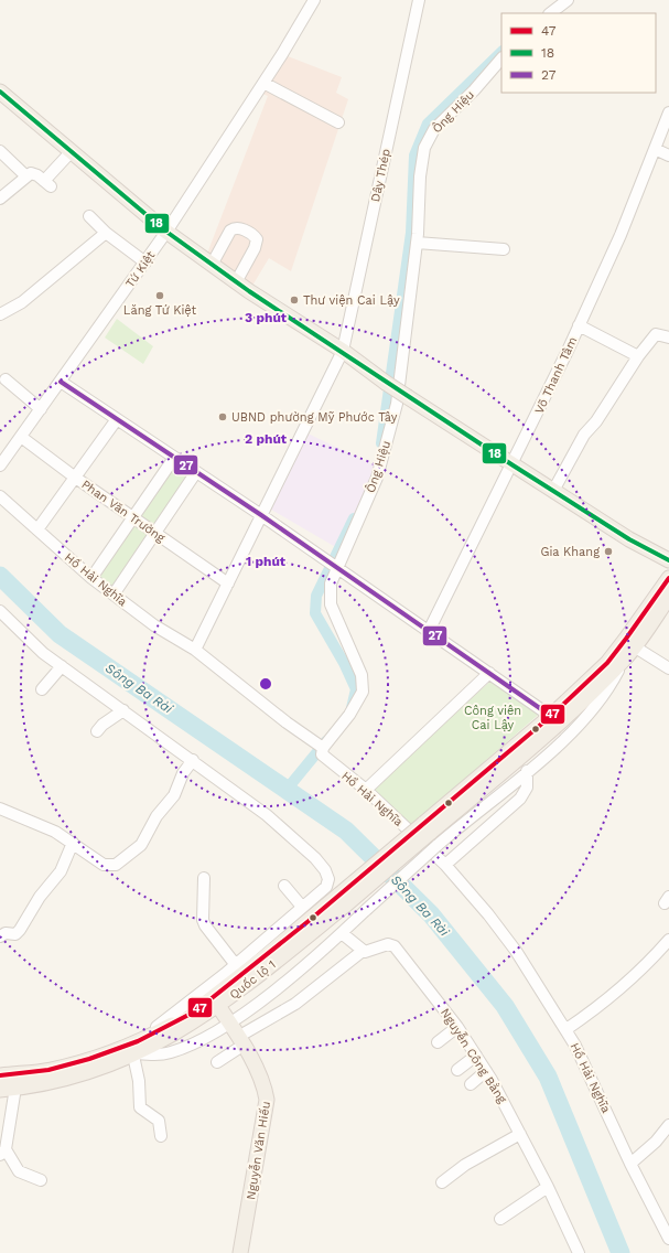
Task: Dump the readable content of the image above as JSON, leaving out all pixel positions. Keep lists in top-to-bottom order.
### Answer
{
  "streets": {
    "main road": ["Quốc lộ 1", "Nguyễn Văn Hiếu"],
    "street": [
      "Ông Hiệu",
      "Dây Thép",
      "Tứ Kiệt",
      "Võ Thanh Tâm",
      "Phan Văn Trường",
      "Hồ Hải Nghĩa",
      "Nguyễn Công Bằng"
    ]
  },
  "crossings": [
    ["Ông Hiệu", "Hồ Hải Nghĩa"],
    ["Dây Thép", "Phan Văn Trường"],
    ["Dây Thép", "Hồ Hải Nghĩa"],
    ["Tứ Kiệt", "Phan Văn Trường"],
    ["Quốc lộ 1", "Nguyễn Văn Hiếu"]
  ],
  "water": ["Sông Ba Rài"],
  "parks": ["Công viên Cai Lậy"],
  "places": [
    "Lăng Tứ Kiệt",
    "Thư viện Cai Lậy",
    "UBND phường Mỹ Phước Tây",
    "Gia Khang"
  ],
  "lines": ["transit line 18", "transit line 27", "transit line 47"],
  "legend": ["47", "18", "27"],
  "rings": ["3 phút", "2 phút", "1 phút"]
}
